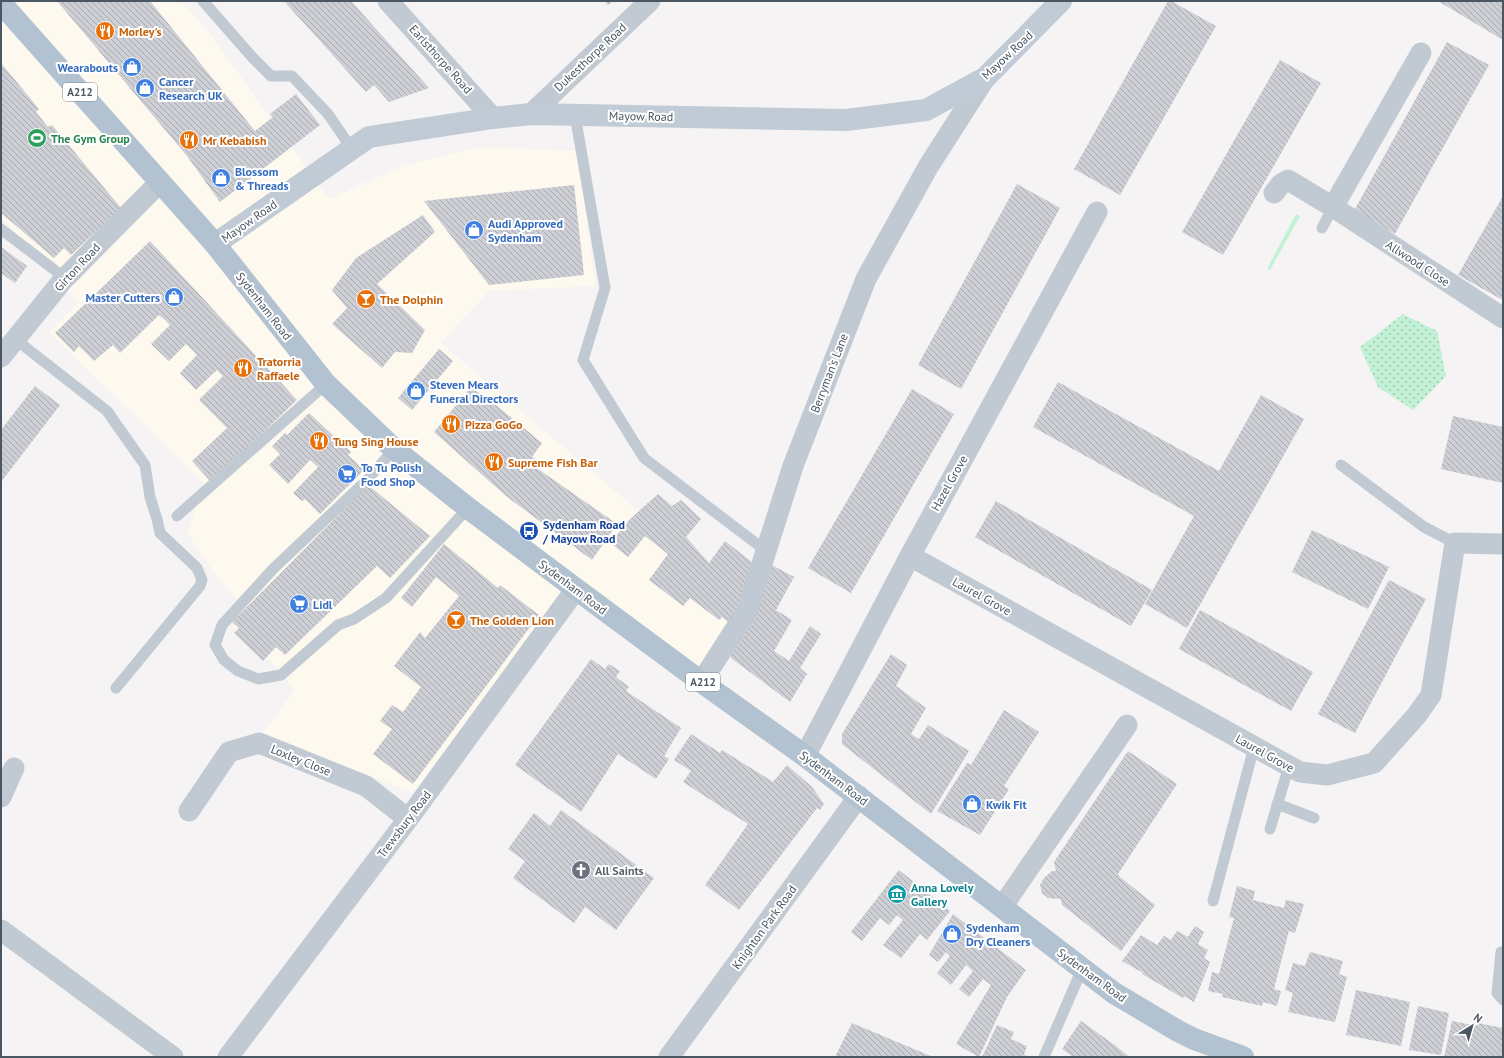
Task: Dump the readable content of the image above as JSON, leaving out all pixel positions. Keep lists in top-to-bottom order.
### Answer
{
  "streets": {
    "main road": ["A212", "Sydenham Road"],
    "street": [
      "Mayow Road",
      "Dukesthorpe Road",
      "Earlsthorpe Road",
      "Allwood Close",
      "Girton Road",
      "Berryman's Lane",
      "Hazel Grove",
      "Laurel Grove",
      "Loxley Close",
      "Trewsbury Road",
      "Knighton Park Road"
    ]
  },
  "crossings": [
    ["Mayow Road", "Dukesthorpe Road"],
    ["Mayow Road", "Earlsthorpe Road"],
    ["Mayow Road", "Sydenham Road"],
    ["Mayow Road", "Berryman's Lane"],
    ["Girton Road", "Sydenham Road"],
    ["Sydenham Road", "Berryman's Lane"],
    ["Sydenham Road", "Hazel Grove"],
    ["Sydenham Road", "Trewsbury Road"],
    ["Sydenham Road", "Knighton Park Road"],
    ["Hazel Grove", "Laurel Grove"],
    ["Loxley Close", "Trewsbury Road"]
  ],
  "places": {
    "restaurant": [
      "Morley's",
      "Mr Kebabish",
      "Tratorria Raffaele",
      "Pizza GoGo",
      "Tung Sing House",
      "Supreme Fish Bar"
    ],
    "shop": [
      "Wearabouts",
      "Cancer Research UK",
      "Blossom & Threads",
      "Audi Approved Sydenham",
      "Master Cutters",
      "Steven Mears Funeral Directors",
      "Kwik Fit",
      "Sydenham Dry Cleaners"
    ],
    "sports": ["The Gym Group"],
    "bar": ["The Dolphin", "The Golden Lion"],
    "supermarket": ["To Tu Polish Food Shop", "Lidl"],
    "bus stop": ["Sydenham Road / Mayow Road"],
    "church": ["All Saints"],
    "museum": ["Anna Lovely Gallery"]
  },
  "north": "top right"
}
